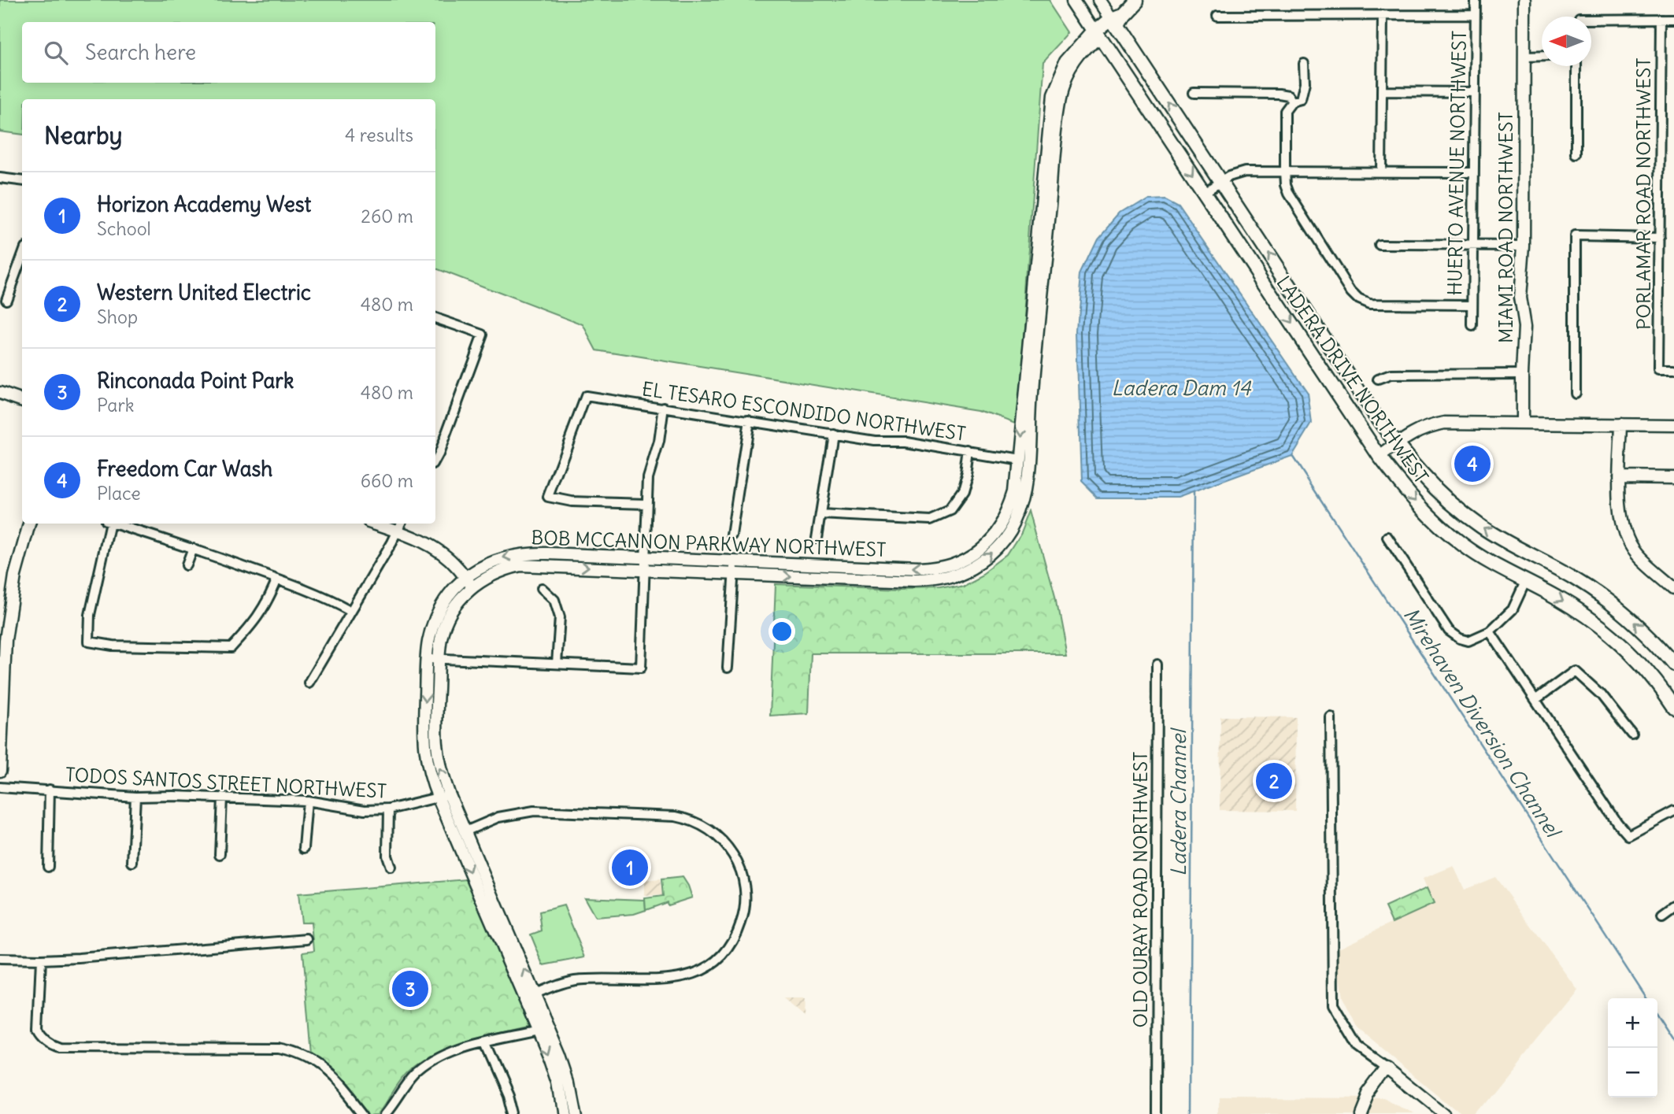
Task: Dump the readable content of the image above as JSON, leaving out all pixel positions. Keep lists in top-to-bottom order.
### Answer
{
  "streets": {
    "main road": ["LADERA DRIVE NORTHWEST"],
    "street": [
      "HUERTO AVENUE NORTHWEST",
      "PORLAMAR ROAD NORTHWEST",
      "MIAMI ROAD NORTHWEST",
      "EL TESARO ESCONDIDO NORTHWEST",
      "BOB MCCANNON PARKWAY NORTHWEST",
      "TODOS SANTOS STREET NORTHWEST",
      "OLD OURAY ROAD NORTHWEST"
    ]
  },
  "crossings": [
    ["LADERA DRIVE NORTHWEST", "BOB MCCANNON PARKWAY NORTHWEST"],
    ["EL TESARO ESCONDIDO NORTHWEST", "BOB MCCANNON PARKWAY NORTHWEST"],
    ["BOB MCCANNON PARKWAY NORTHWEST", "TODOS SANTOS STREET NORTHWEST"]
  ],
  "water": ["Ladera Dam 14", "Mirehaven Diversion Channel", "Ladera Channel"],
  "north": "left",
  "page": {
    "search": "Search here",
    "heading": ["Nearby", "4 results"],
    "list": [
      {
        "mark": "1",
        "name": "Horizon Academy West",
        "note": "School",
        "value": "260 m"
      },
      {
        "mark": "2",
        "name": "Western United Electric",
        "note": "Shop",
        "value": "480 m"
      },
      {
        "mark": "3",
        "name": "Rinconada Point Park",
        "note": "Park",
        "value": "480 m"
      },
      {
        "mark": "4",
        "name": "Freedom Car Wash",
        "note": "Place",
        "value": "660 m"
      }
    ],
    "pins": [
      "4",
      "2",
      "1",
      "3"
    ],
    "map_buttons": ["+", "−"]
  }
}
